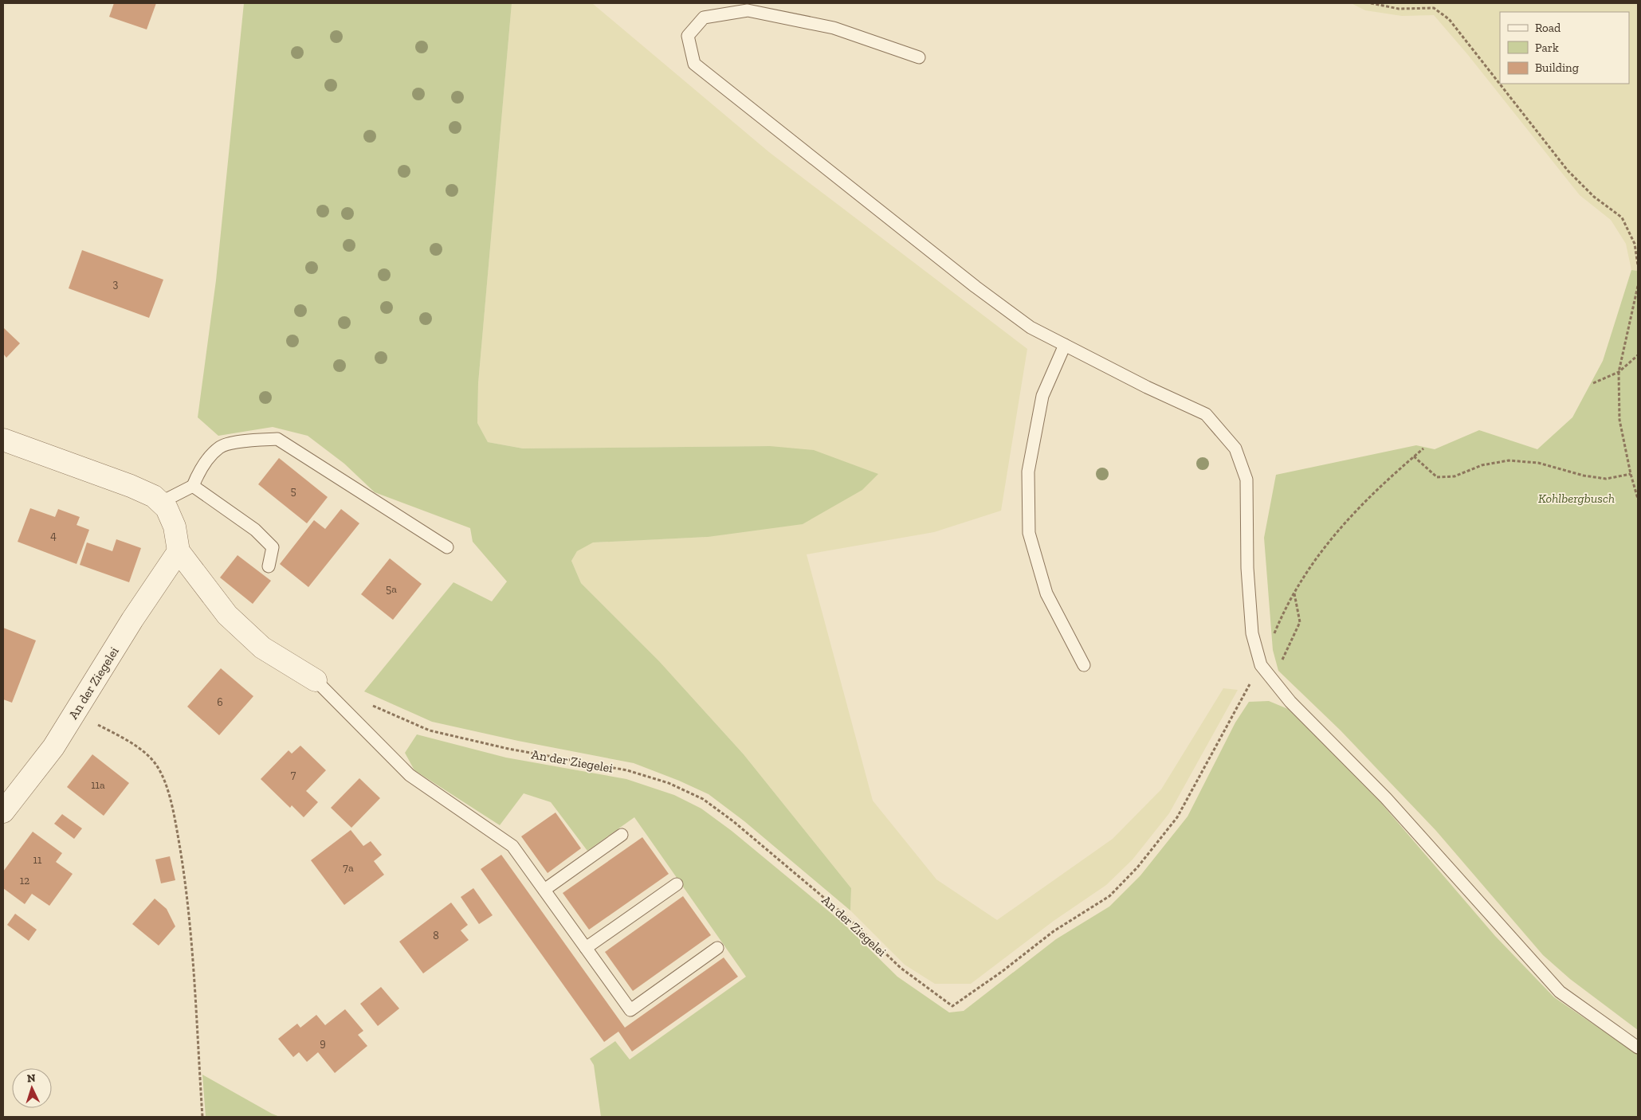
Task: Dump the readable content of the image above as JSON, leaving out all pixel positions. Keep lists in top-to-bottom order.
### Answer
{
  "streets": {
    "street": ["An der Ziegelei"]
  },
  "parks": ["Kohlbergbusch"],
  "house_numbers": [
    "3",
    "5",
    "4",
    "5a",
    "6",
    "7",
    "11a",
    "11",
    "7a",
    "12",
    "8",
    "9"
  ],
  "legend": ["Road", "Park", "Building"],
  "north": "top"
}
